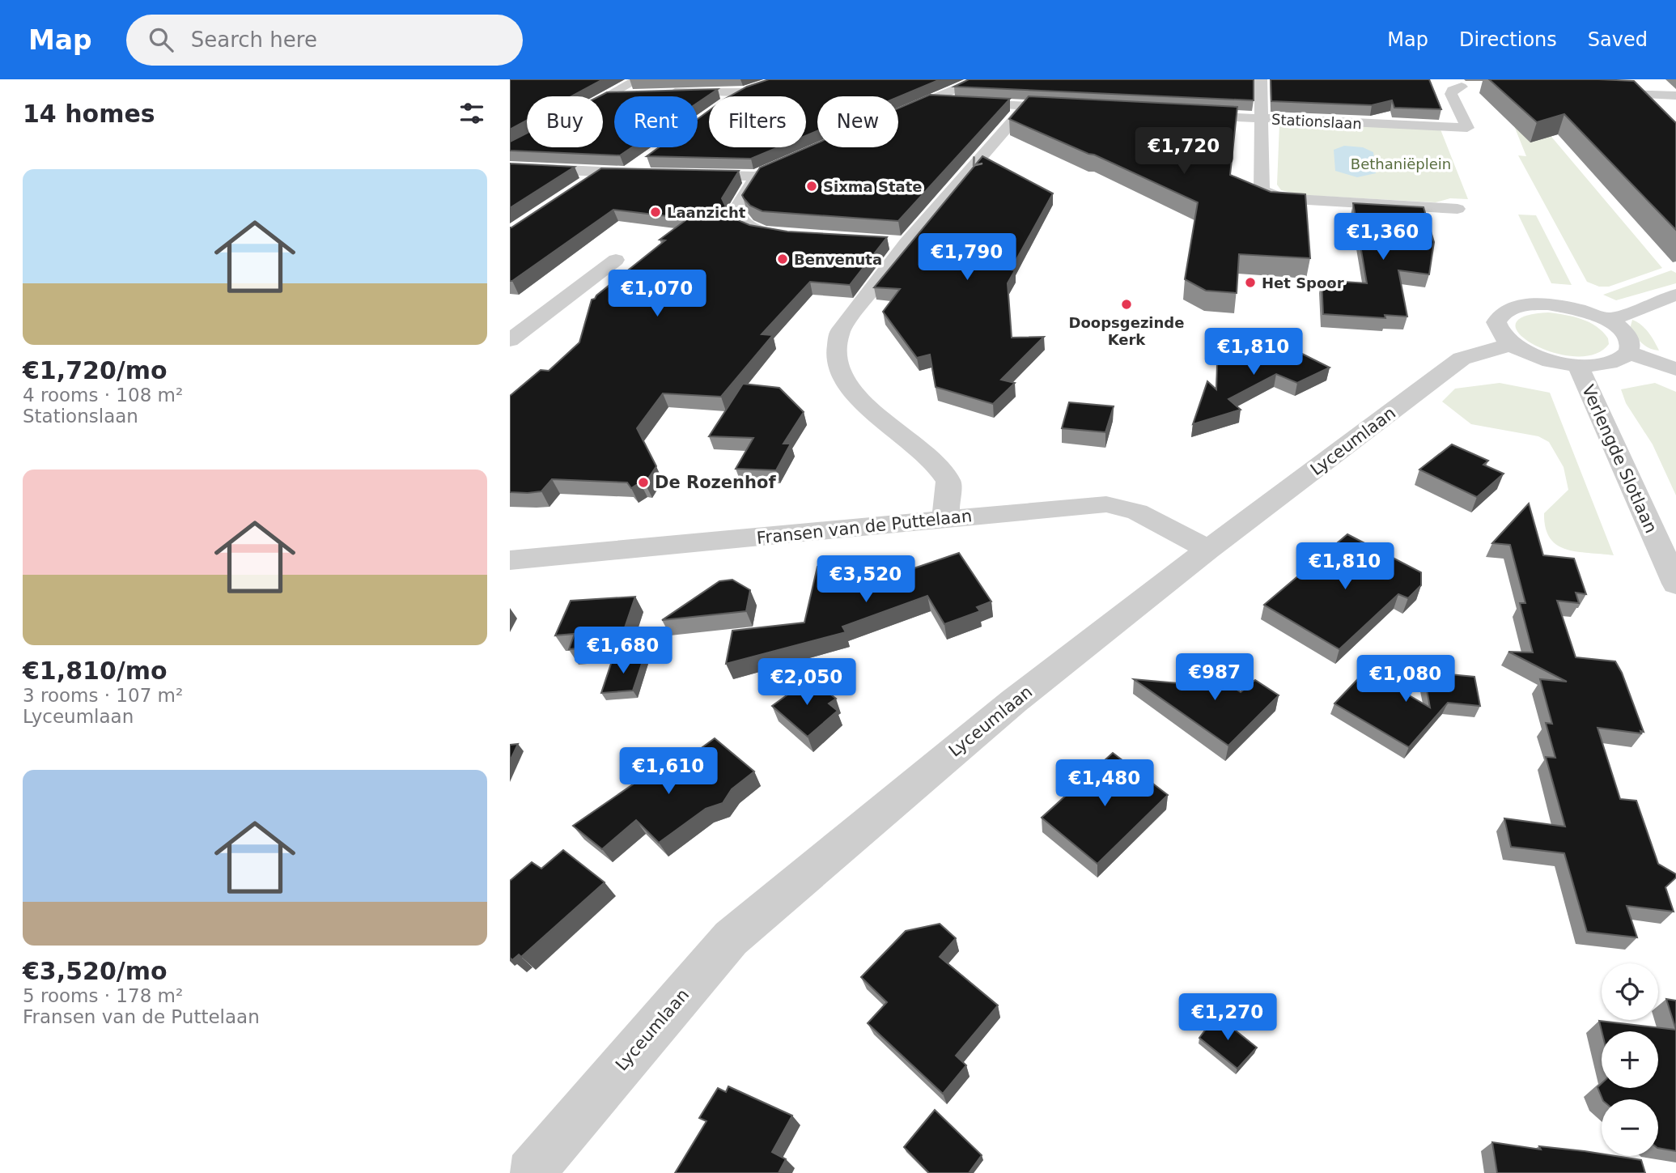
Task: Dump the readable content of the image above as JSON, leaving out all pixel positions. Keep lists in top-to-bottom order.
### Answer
{
  "streets": {
    "street": [
      "Stationslaan",
      "Lyceumlaan",
      "Verlengde Slotlaan",
      "Fransen van de Puttelaan"
    ]
  },
  "crossings": [
    ["Lyceumlaan", "Fransen van de Puttelaan"]
  ],
  "parks": ["Bethaniëplein"],
  "places": [
    "Sixma State",
    "Laanzicht",
    "Benvenuta",
    "Het Spoor",
    "Doopsgezinde Kerk",
    "De Rozenhof"
  ],
  "page": {
    "header": "Map",
    "search": "Search here",
    "nav": ["Map", "Directions", "Saved"],
    "heading": "14 homes",
    "chip": [
      "Buy",
      "Rent",
      "Filters",
      "New"
    ],
    "price": [
      "€1,720",
      "€1,360",
      "€1,790",
      "€1,070",
      "€1,810",
      "€1,810",
      "€3,520",
      "€1,680",
      "€987",
      "€1,080",
      "€2,050",
      "€1,610",
      "€1,480",
      "€1,270"
    ],
    "list": [
      {
        "name": "€1,720/mo",
        "note": "4 rooms · 108 m² · Stationslaan"
      },
      {
        "name": "€1,810/mo",
        "note": "3 rooms · 107 m² · Lyceumlaan"
      },
      {
        "name": "€3,520/mo",
        "note": "5 rooms · 178 m² · Fransen van de Puttelaan"
      }
    ],
    "map_buttons": ["+", "−"]
  }
}
